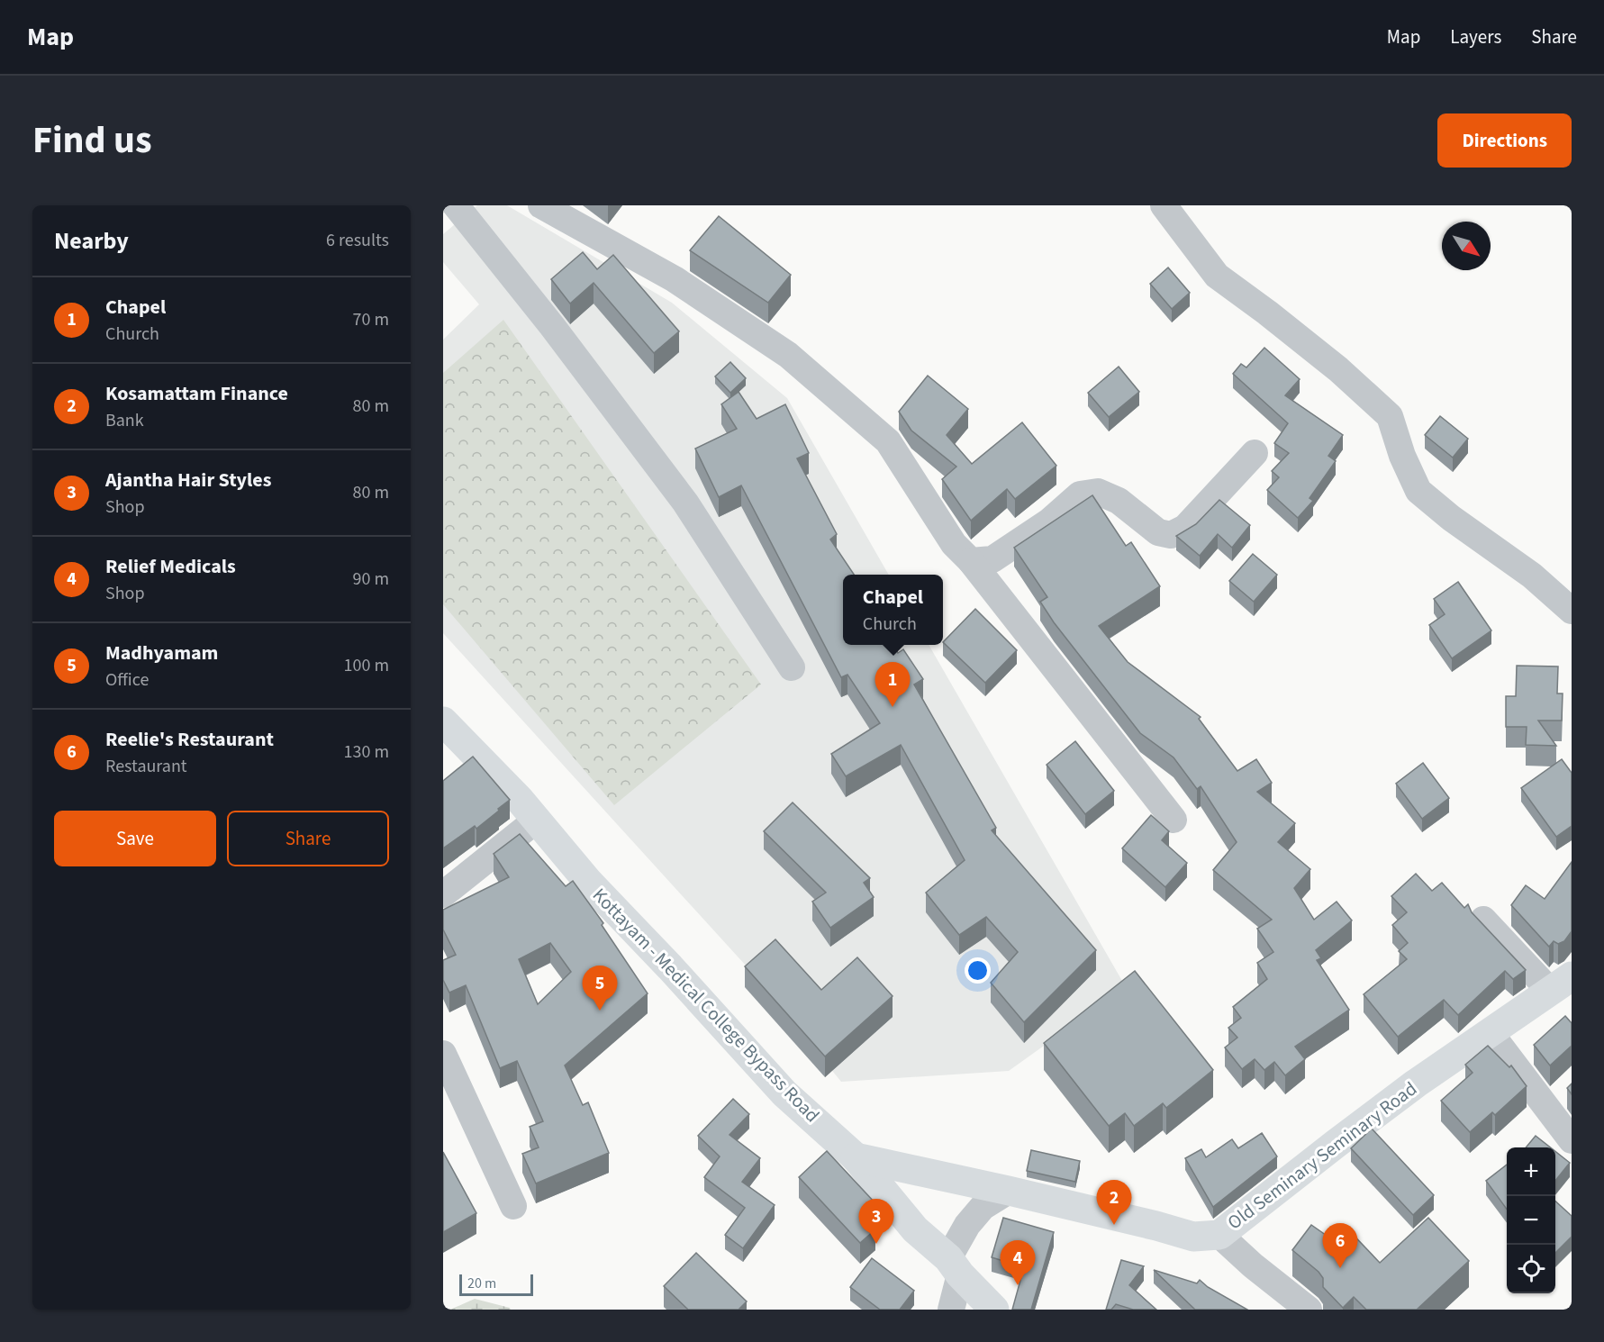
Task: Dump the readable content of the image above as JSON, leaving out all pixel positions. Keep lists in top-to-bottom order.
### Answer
{
  "streets": {
    "main road": ["Kottayam - Medical College Bypass Road", "Old Seminary Seminary Road"]
  },
  "crossings": [
    ["Kottayam - Medical College Bypass Road", "Old Seminary Seminary Road"]
  ],
  "scale_bar": "20 m",
  "north": "bottom right",
  "page": {
    "header": "Map",
    "nav": ["Map", "Layers", "Share"],
    "title": "Find us",
    "buttons": [
      "Directions",
      ["Save", "Share"]
    ],
    "heading": ["Nearby", "6 results"],
    "list": [
      {
        "mark": "1",
        "name": "Chapel",
        "note": "Church",
        "value": "70 m"
      },
      {
        "mark": "2",
        "name": "Kosamattam Finance",
        "note": "Bank",
        "value": "80 m"
      },
      {
        "mark": "3",
        "name": "Ajantha Hair Styles",
        "note": "Shop",
        "value": "80 m"
      },
      {
        "mark": "4",
        "name": "Relief Medicals",
        "note": "Shop",
        "value": "90 m"
      },
      {
        "mark": "5",
        "name": "Madhyamam",
        "note": "Office",
        "value": "100 m"
      },
      {
        "mark": "6",
        "name": "Reelie's Restaurant",
        "note": "Restaurant",
        "value": "130 m"
      }
    ],
    "popup": ["Chapel", "Church"],
    "pins": [
      "1",
      "5",
      "2",
      "3",
      "6",
      "4"
    ],
    "map_buttons": ["+", "−"],
    "scale": "20 m"
  }
}
